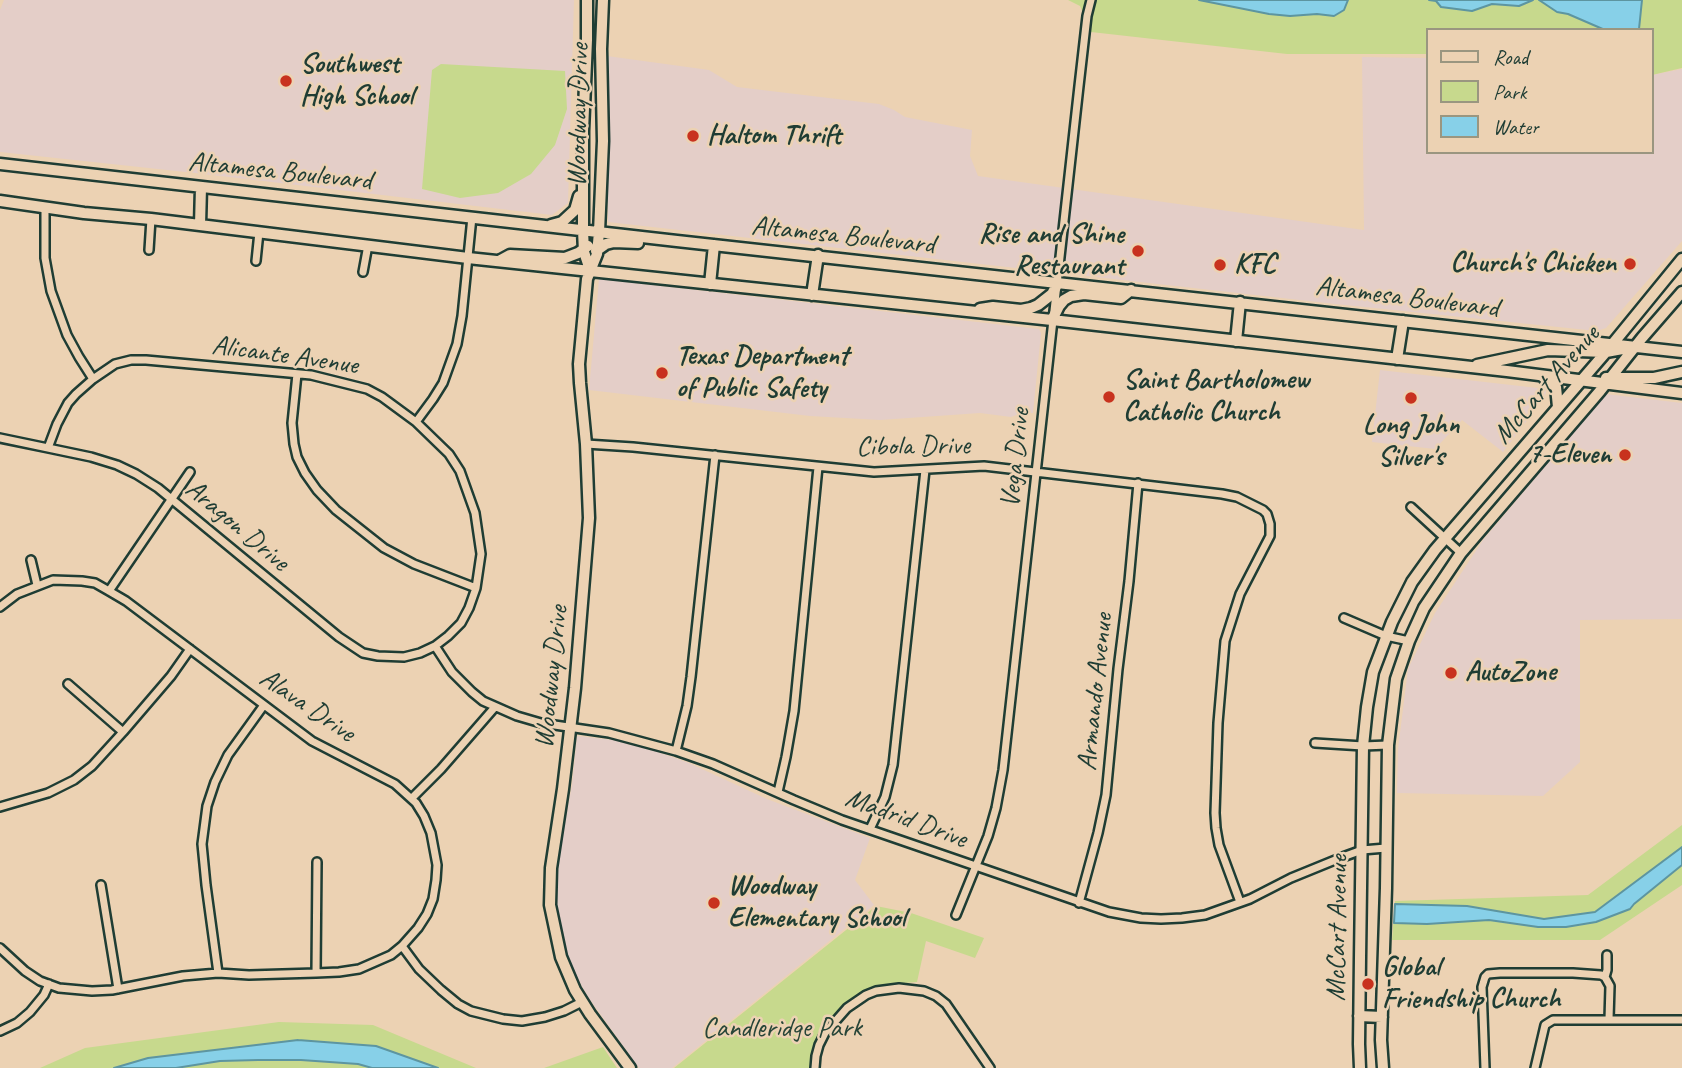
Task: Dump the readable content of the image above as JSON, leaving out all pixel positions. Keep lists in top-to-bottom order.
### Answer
{
  "streets": {
    "main road": ["Woodway Drive", "Altamesa Boulevard", "McCart Avenue"],
    "street": [
      "Alicante Avenue",
      "Cibola Drive",
      "Vega Drive",
      "Aragon Drive",
      "Armando Avenue",
      "Alava Drive",
      "Madrid Drive"
    ]
  },
  "crossings": [
    ["Woodway Drive", "Altamesa Boulevard"],
    ["Woodway Drive", "Cibola Drive"],
    ["Woodway Drive", "Madrid Drive"],
    ["Altamesa Boulevard", "McCart Avenue"],
    ["Altamesa Boulevard", "Vega Drive"],
    ["Alicante Avenue", "Aragon Drive"],
    ["Alicante Avenue", "Madrid Drive"],
    ["McCart Avenue", "Madrid Drive"],
    ["Cibola Drive", "Vega Drive"],
    ["Cibola Drive", "Armando Avenue"],
    ["Cibola Drive", "Madrid Drive"],
    ["Vega Drive", "Madrid Drive"],
    ["Aragon Drive", "Madrid Drive"],
    ["Armando Avenue", "Madrid Drive"]
  ],
  "parks": ["Candleridge Park"],
  "places": [
    "Southwest High School",
    "Haltom Thrift",
    "Rise and Shine Restaurant",
    "Church's Chicken",
    "KFC",
    "Texas Department of Public Safety",
    "Saint Bartholomew Catholic Church",
    "Long John Silver's",
    "7-Eleven",
    "AutoZone",
    "Woodway Elementary School",
    "Global Friendship Church"
  ],
  "legend": ["Road", "Park", "Water"]
}
